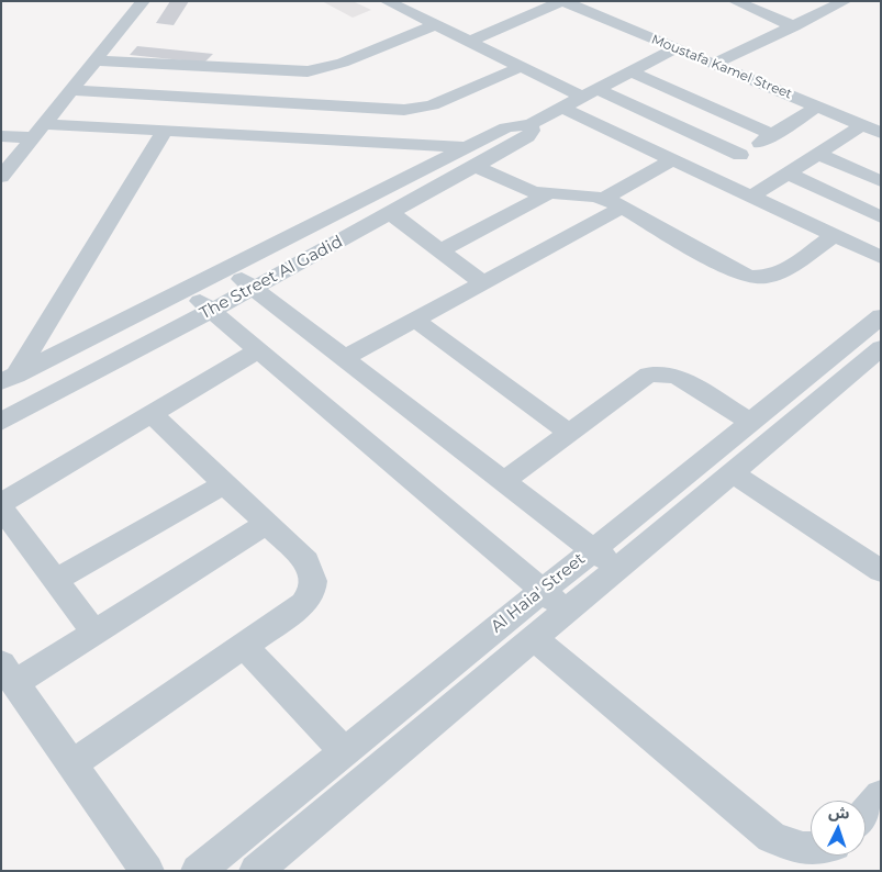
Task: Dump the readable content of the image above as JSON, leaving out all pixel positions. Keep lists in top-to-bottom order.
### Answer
{
  "streets": {
    "street": ["Moustafa Kamel Street", "The Street Al Gadid", "Al Haia' Street"]
  },
  "crossings": [
    ["Moustafa Kamel Street", "The Street Al Gadid"]
  ],
  "north": "top"
}
